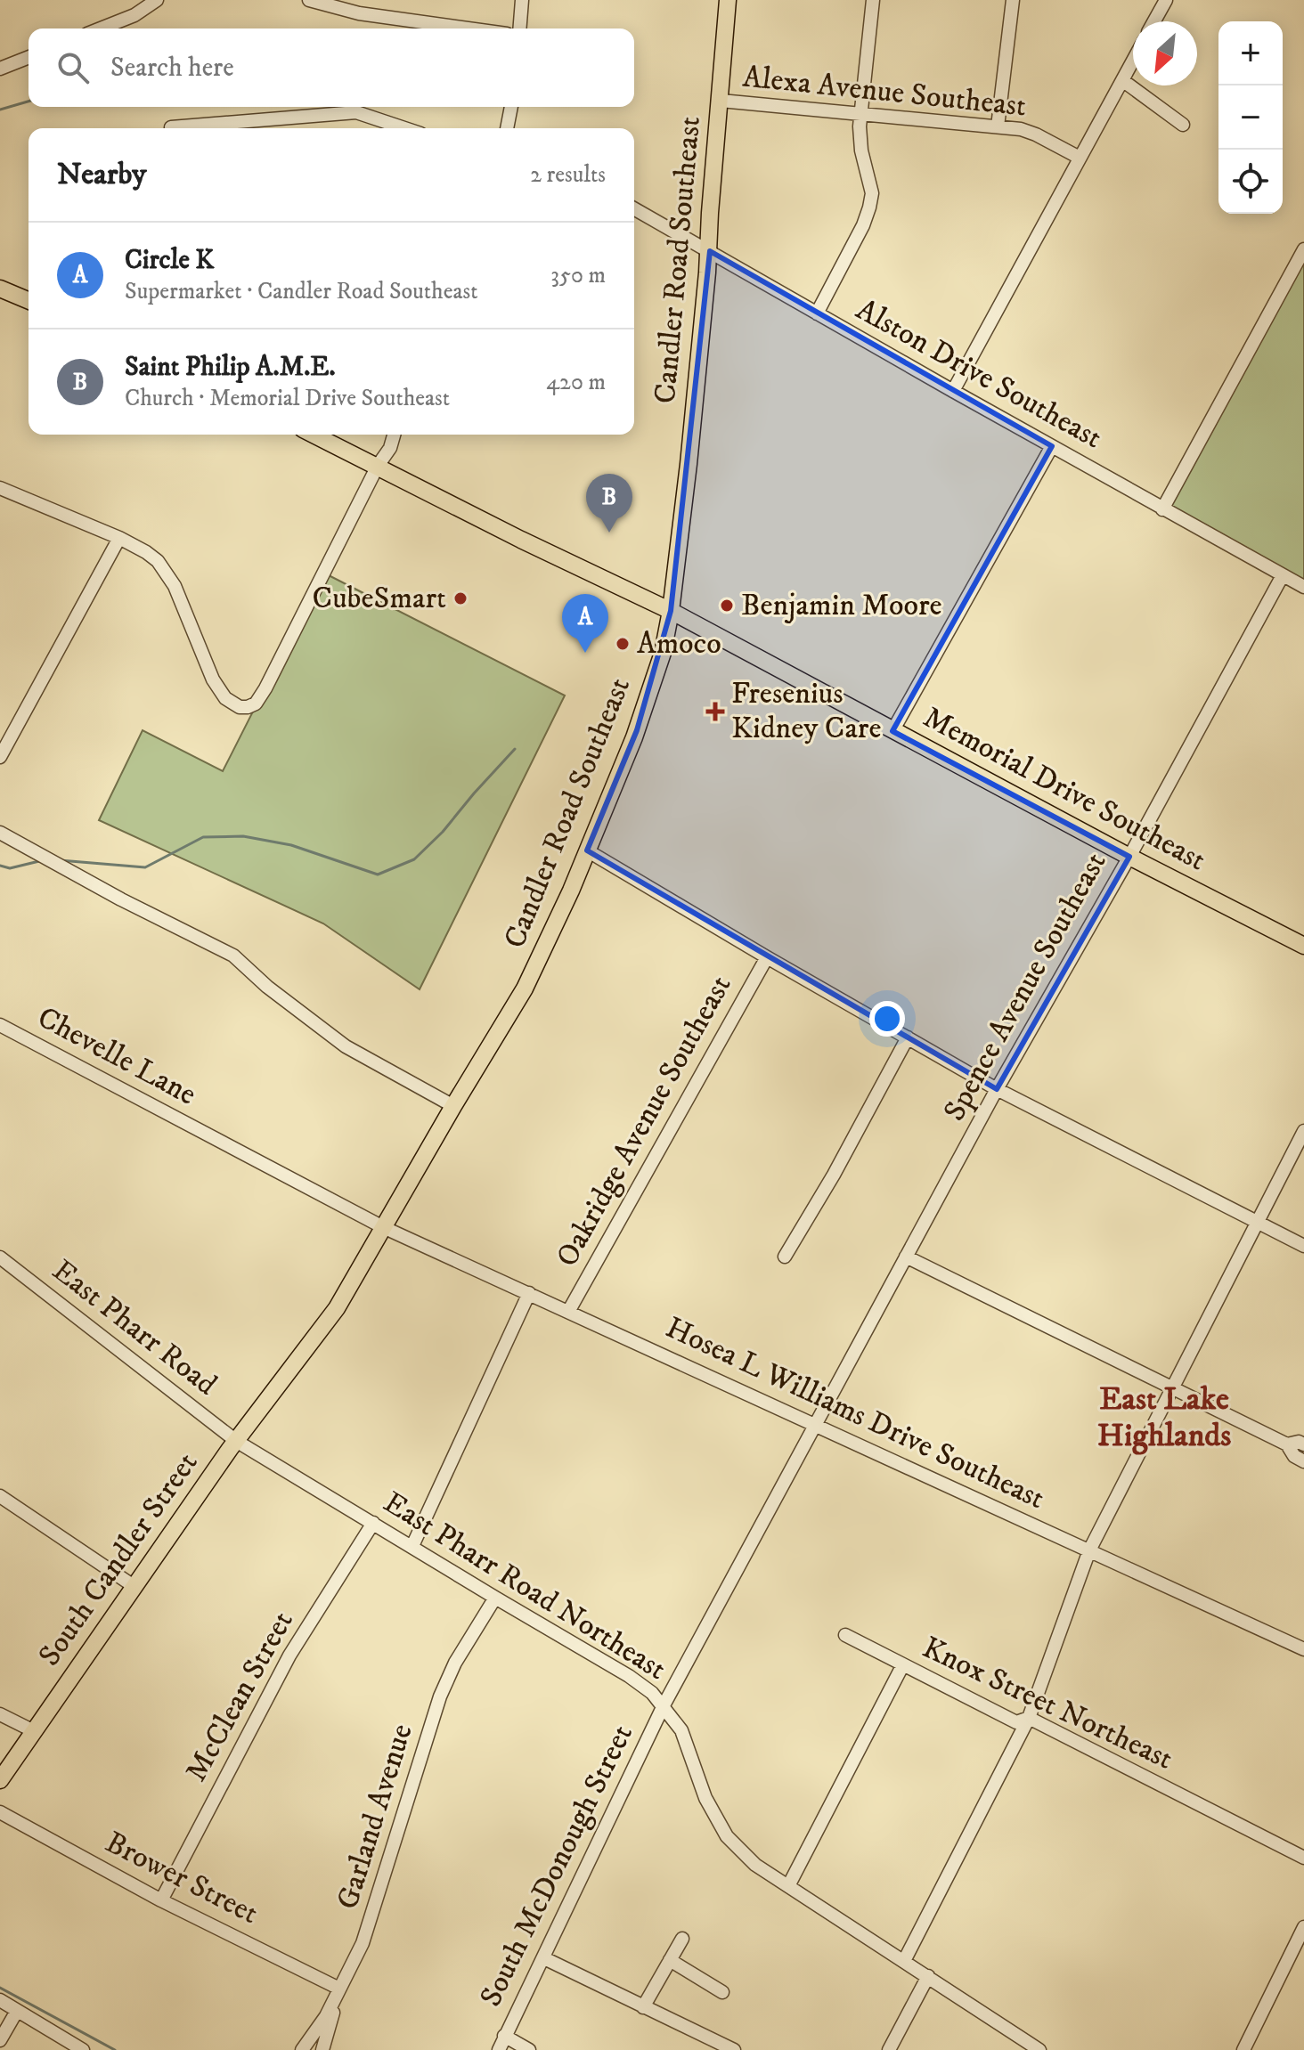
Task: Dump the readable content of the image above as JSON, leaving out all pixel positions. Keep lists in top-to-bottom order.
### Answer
{
  "streets": {
    "main road": ["Candler Road Southeast", "Memorial Drive Southeast", "South Candler Street"],
    "street": [
      "Alexa Avenue Southeast",
      "Alston Drive Southeast",
      "Spence Avenue Southeast",
      "Chevelle Lane",
      "Oakridge Avenue Southeast",
      "East Pharr Road",
      "Hosea L Williams Drive Southeast",
      "East Pharr Road Northeast",
      "McClean Street",
      "Knox Street Northeast",
      "Garland Avenue",
      "South McDonough Street",
      "Brower Street"
    ]
  },
  "crossings": [
    ["Alexa Avenue Southeast", "Candler Road Southeast"],
    ["Candler Road Southeast", "Alston Drive Southeast"],
    ["Candler Road Southeast", "Memorial Drive Southeast"],
    ["Candler Road Southeast", "Chevelle Lane"],
    ["Candler Road Southeast", "Hosea L Williams Drive Southeast"],
    ["Candler Road Southeast", "South Candler Street"],
    ["Alston Drive Southeast", "Spence Avenue Southeast"],
    ["Memorial Drive Southeast", "Spence Avenue Southeast"],
    ["Spence Avenue Southeast", "Hosea L Williams Drive Southeast"],
    ["Spence Avenue Southeast", "South McDonough Street"],
    ["Chevelle Lane", "Hosea L Williams Drive Southeast"],
    ["Chevelle Lane", "South Candler Street"],
    ["Oakridge Avenue Southeast", "Hosea L Williams Drive Southeast"],
    ["East Pharr Road", "South Candler Street"],
    ["East Pharr Road", "East Pharr Road Northeast"],
    ["Hosea L Williams Drive Southeast", "South Candler Street"],
    ["Hosea L Williams Drive Southeast", "South McDonough Street"],
    ["South Candler Street", "East Pharr Road Northeast"],
    ["East Pharr Road Northeast", "McClean Street"],
    ["East Pharr Road Northeast", "Garland Avenue"],
    ["East Pharr Road Northeast", "South McDonough Street"],
    ["McClean Street", "Brower Street"],
    ["Garland Avenue", "Brower Street"]
  ],
  "districts": ["East Lake Highlands"],
  "places": {
    "other": ["CubeSmart", "Benjamin Moore", "Amoco"],
    "health": ["Fresenius Kidney Care"]
  },
  "north": "bottom left",
  "page": {
    "map_buttons": ["+", "−"],
    "search": "Search here",
    "heading": ["Nearby", "2 results"],
    "list": [
      {
        "mark": "A",
        "name": "Circle K",
        "note": "Supermarket · Candler Road Southeast",
        "value": "350 m"
      },
      {
        "mark": "B",
        "name": "Saint Philip A.M.E.",
        "note": "Church · Memorial Drive Southeast",
        "value": "420 m"
      }
    ],
    "pins": ["B", "A"]
  }
}
